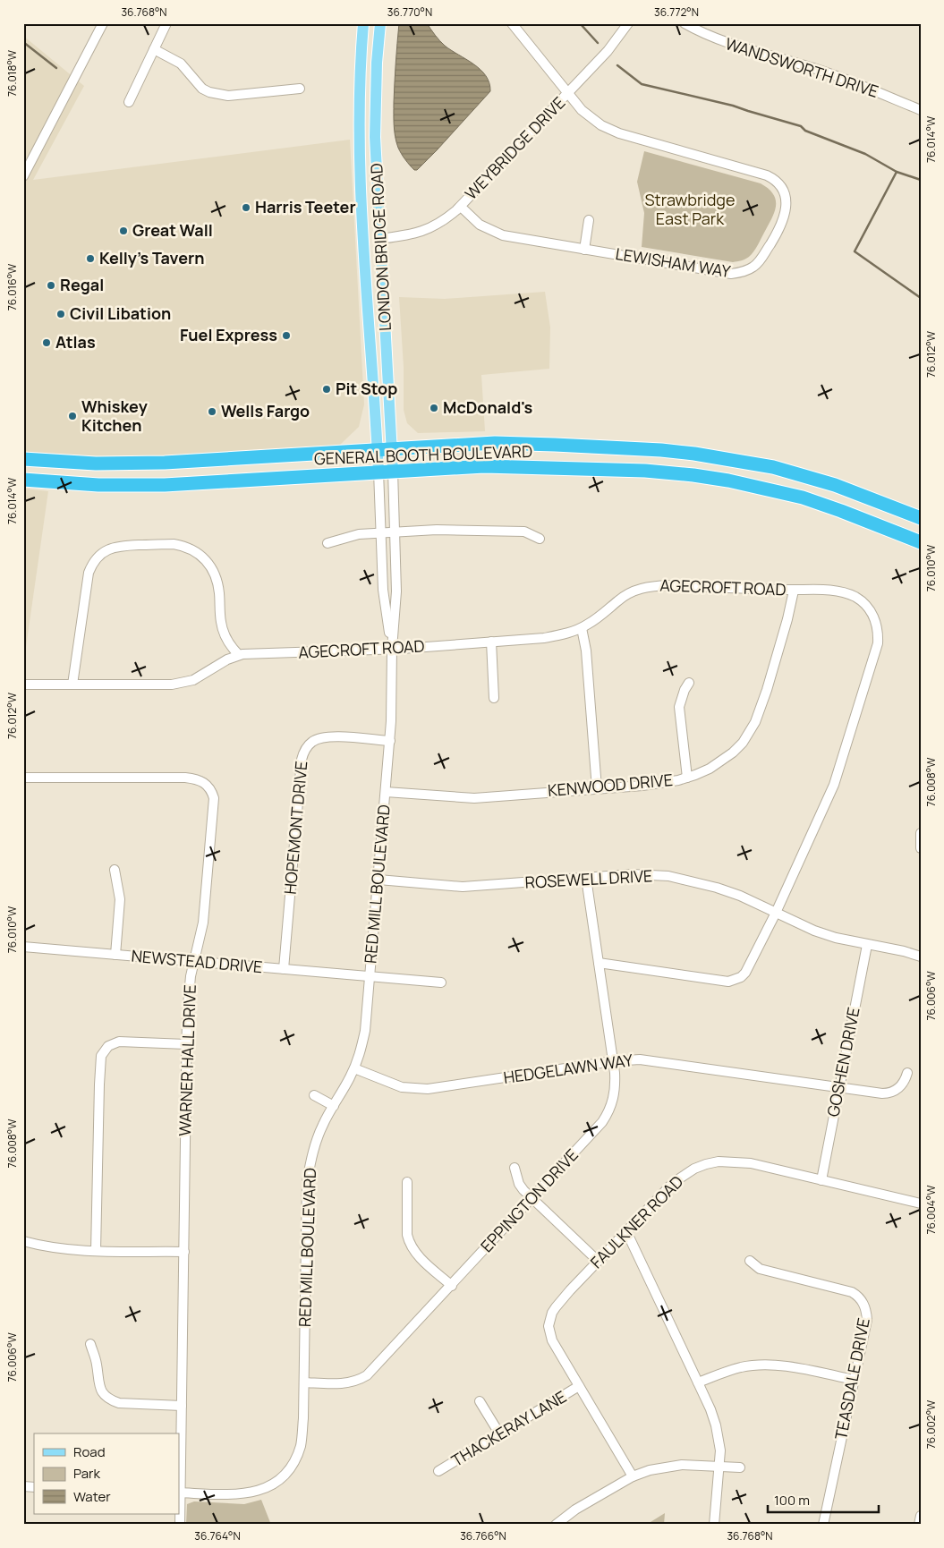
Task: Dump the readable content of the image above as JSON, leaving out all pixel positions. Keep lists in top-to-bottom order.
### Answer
{
  "streets": {
    "highway": ["GENERAL BOOTH BOULEVARD"],
    "main road": ["LONDON BRIDGE ROAD"],
    "street": [
      "WANDSWORTH DRIVE",
      "WEYBRIDGE DRIVE",
      "LEWISHAM WAY",
      "AGECROFT ROAD",
      "KENWOOD DRIVE",
      "HOPEMONT DRIVE",
      "ROSEWELL DRIVE",
      "RED MILL BOULEVARD",
      "NEWSTEAD DRIVE",
      "WARNER HALL DRIVE",
      "GOSHEN DRIVE",
      "HEDGELAWN WAY",
      "EPPINGTON DRIVE",
      "FAULKNER ROAD",
      "TEASDALE DRIVE",
      "THACKERAY LANE"
    ]
  },
  "crossings": [
    ["WEYBRIDGE DRIVE", "LONDON BRIDGE ROAD"],
    ["WEYBRIDGE DRIVE", "LEWISHAM WAY"],
    ["LONDON BRIDGE ROAD", "GENERAL BOOTH BOULEVARD"],
    ["LONDON BRIDGE ROAD", "RED MILL BOULEVARD"],
    ["GENERAL BOOTH BOULEVARD", "RED MILL BOULEVARD"],
    ["AGECROFT ROAD", "KENWOOD DRIVE"],
    ["AGECROFT ROAD", "ROSEWELL DRIVE"],
    ["AGECROFT ROAD", "RED MILL BOULEVARD"],
    ["AGECROFT ROAD", "EPPINGTON DRIVE"],
    ["KENWOOD DRIVE", "RED MILL BOULEVARD"],
    ["HOPEMONT DRIVE", "RED MILL BOULEVARD"],
    ["HOPEMONT DRIVE", "NEWSTEAD DRIVE"],
    ["ROSEWELL DRIVE", "RED MILL BOULEVARD"],
    ["ROSEWELL DRIVE", "GOSHEN DRIVE"],
    ["ROSEWELL DRIVE", "EPPINGTON DRIVE"],
    ["RED MILL BOULEVARD", "NEWSTEAD DRIVE"],
    ["RED MILL BOULEVARD", "WARNER HALL DRIVE"],
    ["RED MILL BOULEVARD", "HEDGELAWN WAY"],
    ["RED MILL BOULEVARD", "EPPINGTON DRIVE"],
    ["NEWSTEAD DRIVE", "WARNER HALL DRIVE"],
    ["GOSHEN DRIVE", "HEDGELAWN WAY"],
    ["GOSHEN DRIVE", "FAULKNER ROAD"],
    ["HEDGELAWN WAY", "EPPINGTON DRIVE"],
    ["FAULKNER ROAD", "THACKERAY LANE"]
  ],
  "parks": ["Strawbridge East Park"],
  "places": [
    "Harris Teeter",
    "Great Wall",
    "Kelly's Tavern",
    "Regal",
    "Civil Libation",
    "Fuel Express",
    "Atlas",
    "Pit Stop",
    "McDonald's",
    "Wells Fargo",
    "Whiskey Kitchen"
  ],
  "legend": ["Road", "Park", "Water"],
  "scale_bar": "100 m",
  "coordinates": [
    "36.768°N",
    "36.770°N",
    "36.772°N",
    "76.018°W",
    "76.014°W",
    "76.016°W",
    "76.012°W",
    "76.010°W",
    "76.008°W",
    "76.006°W",
    "76.004°W",
    "76.002°W",
    "36.764°N",
    "36.766°N"
  ]
}
